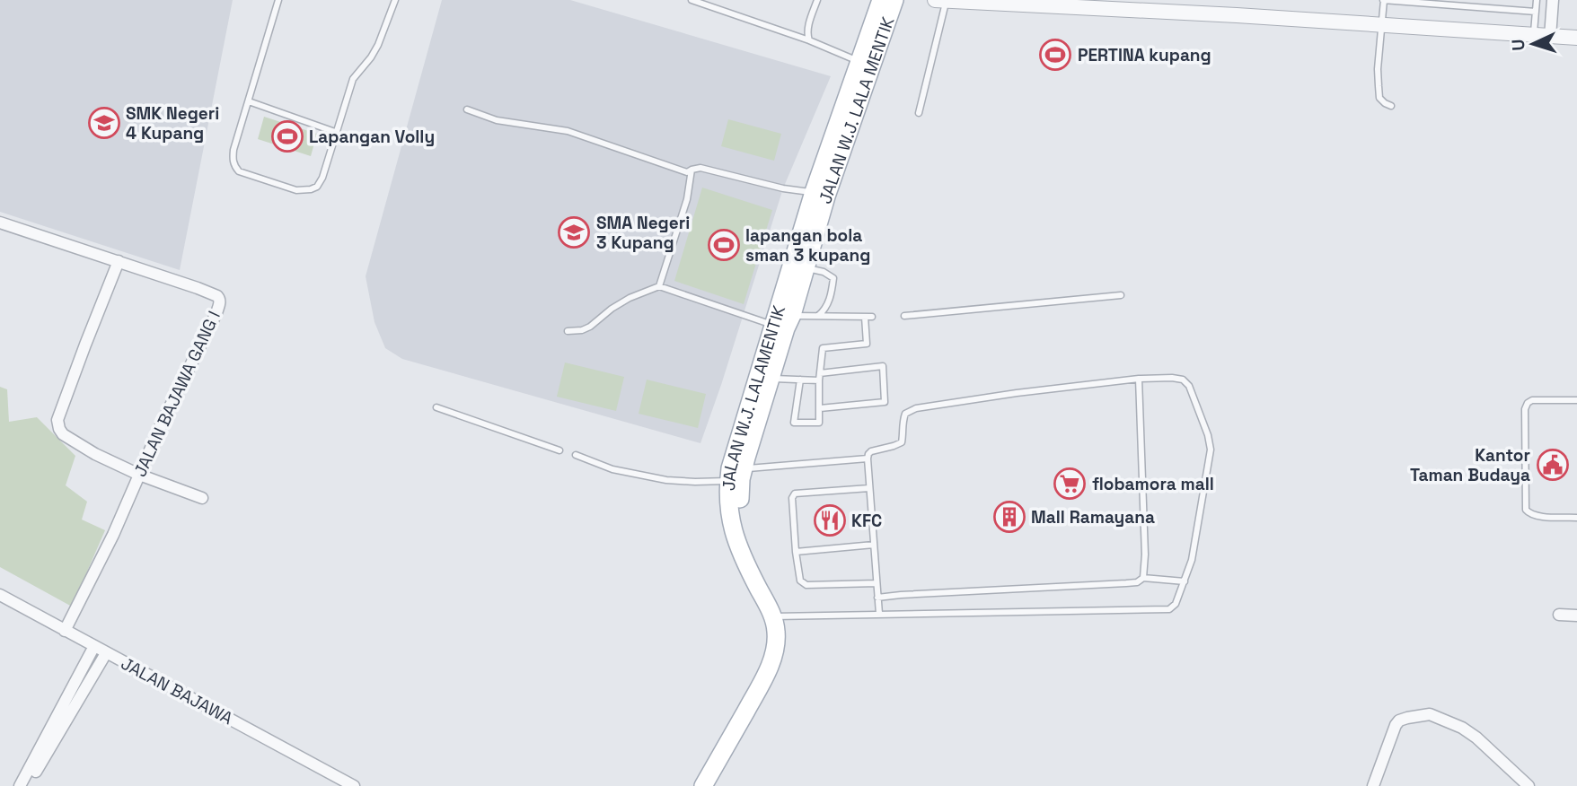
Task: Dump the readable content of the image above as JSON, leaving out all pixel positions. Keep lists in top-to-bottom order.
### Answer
{
  "streets": {
    "main road": ["JALAN W.J. LALA MENTIK", "JALAN W.J. LALAMENTIK"],
    "street": ["JALAN BAJAWA GANG I", "JALAN BAJAWA"]
  },
  "crossings": [
    ["JALAN W.J. LALA MENTIK", "JALAN W.J. LALAMENTIK"],
    ["JALAN BAJAWA GANG I", "JALAN BAJAWA"]
  ],
  "places": {
    "sports": ["PERTINA kupang", "Lapangan Volly", "lapangan bola sman 3 kupang"],
    "school or university": ["SMK Negeri 4 Kupang", "SMA Negeri 3 Kupang"],
    "public building": ["Kantor Taman Budaya"],
    "supermarket": ["flobamora mall"],
    "building": ["Mall Ramayana"],
    "restaurant": ["KFC"]
  },
  "north": "left"
}
